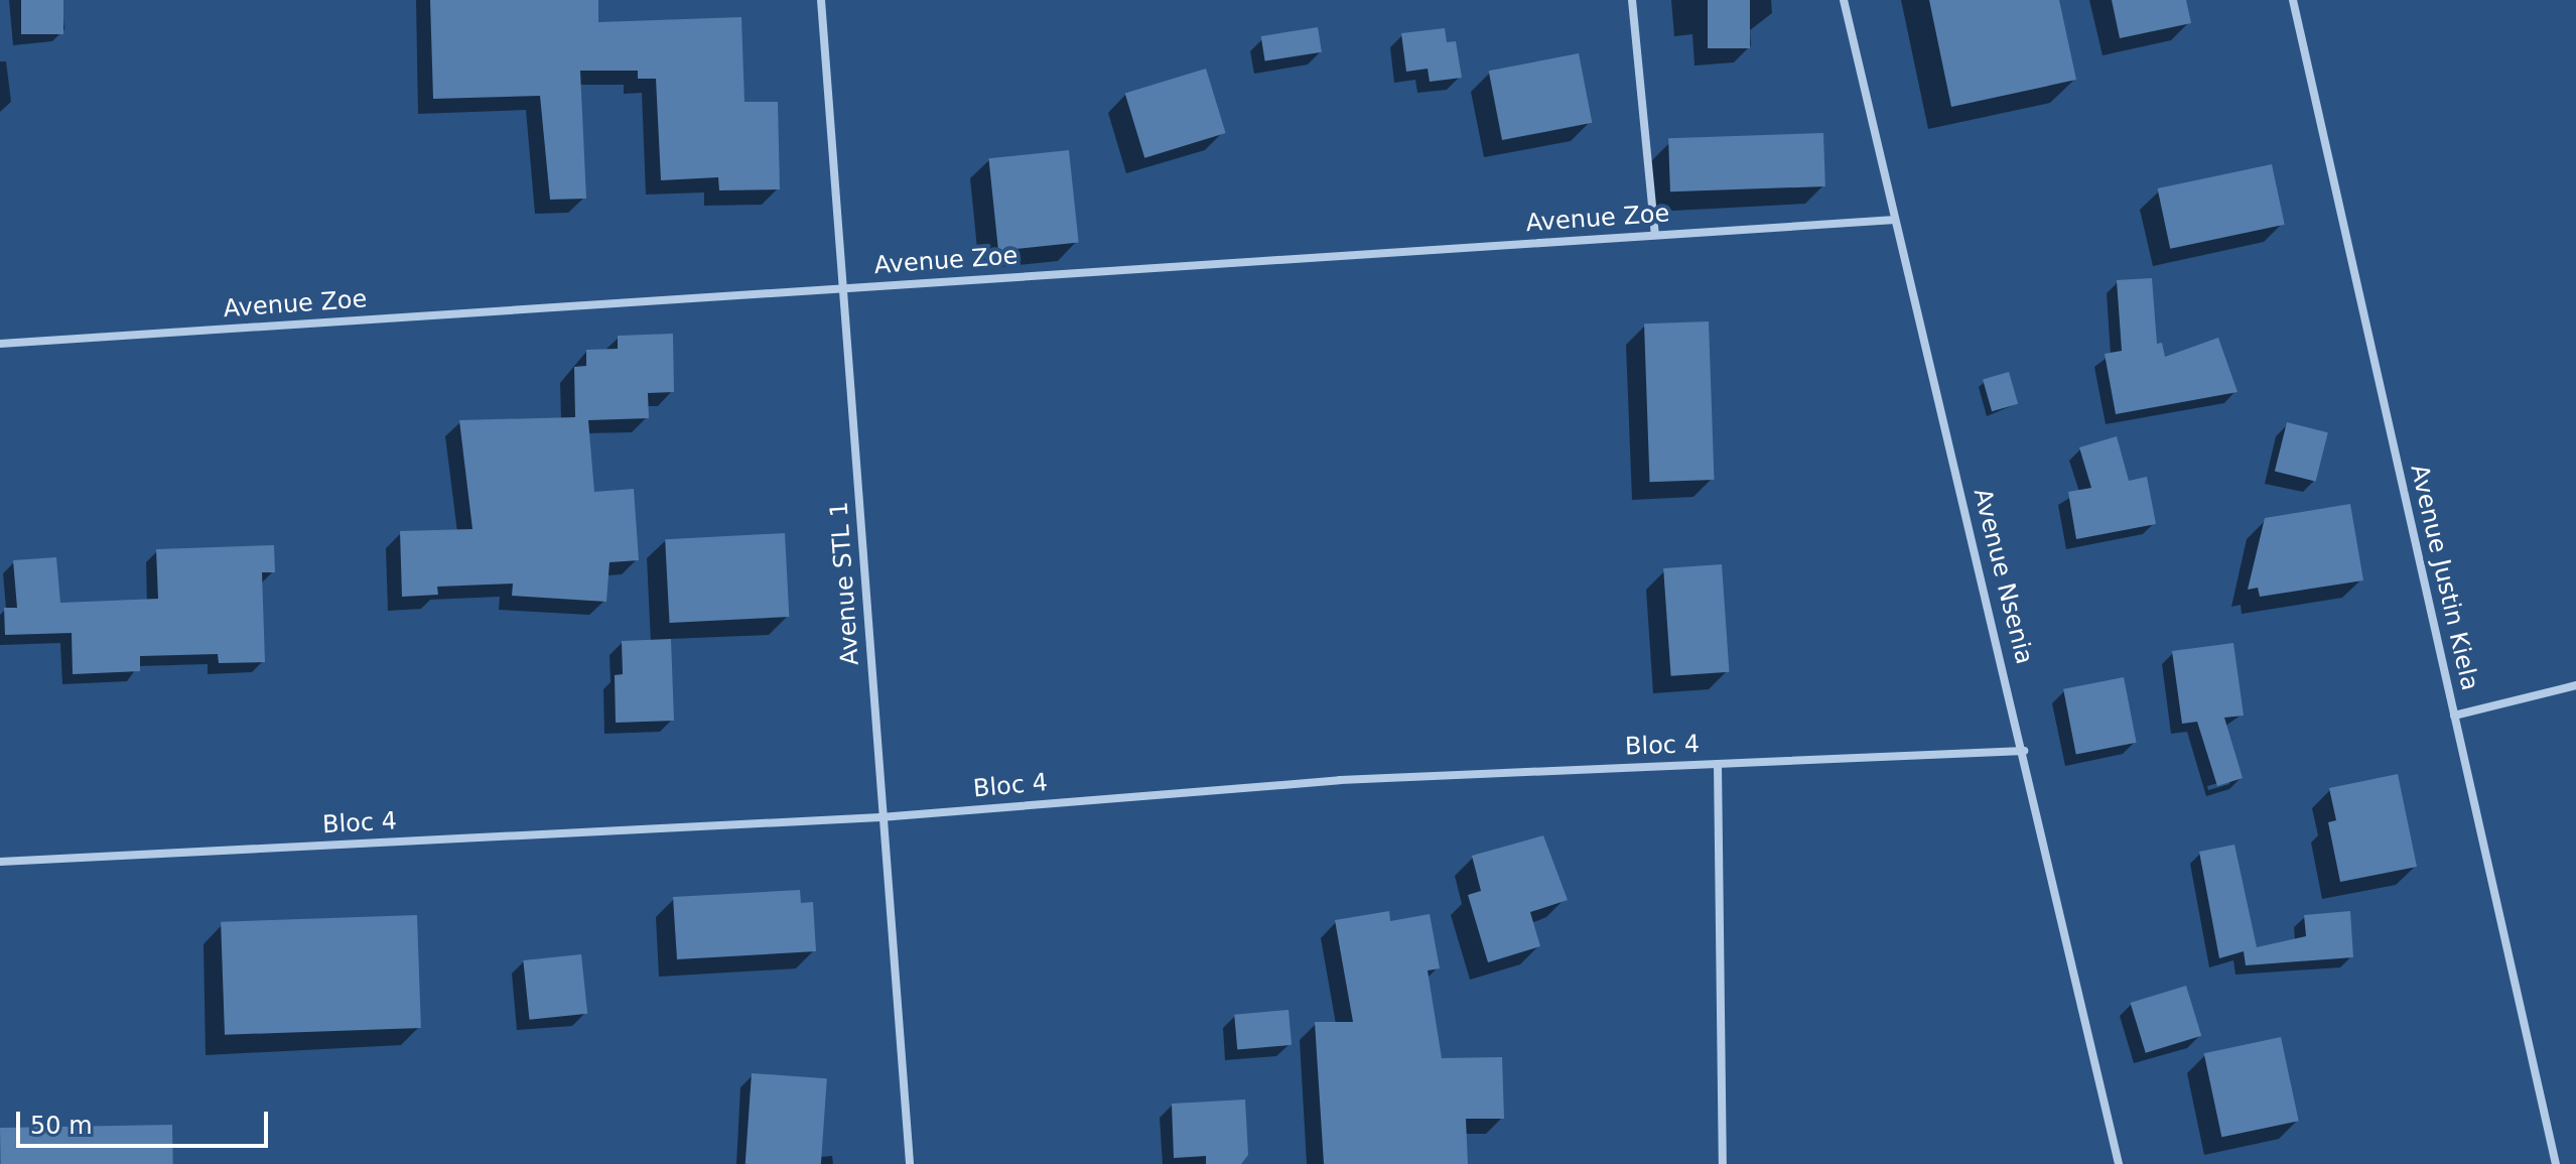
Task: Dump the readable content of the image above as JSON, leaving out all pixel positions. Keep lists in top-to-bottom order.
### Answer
{
  "streets": {
    "street": [
      "Avenue Zoe",
      "Avenue Nsenia",
      "Avenue Justin Kiela",
      "Avenue STL 1",
      "Bloc 4"
    ]
  },
  "crossings": [
    ["Avenue Zoe", "Avenue Nsenia"],
    ["Avenue Zoe", "Avenue STL 1"],
    ["Avenue Nsenia", "Bloc 4"],
    ["Avenue STL 1", "Bloc 4"]
  ],
  "scale_bar": "50 m"
}
